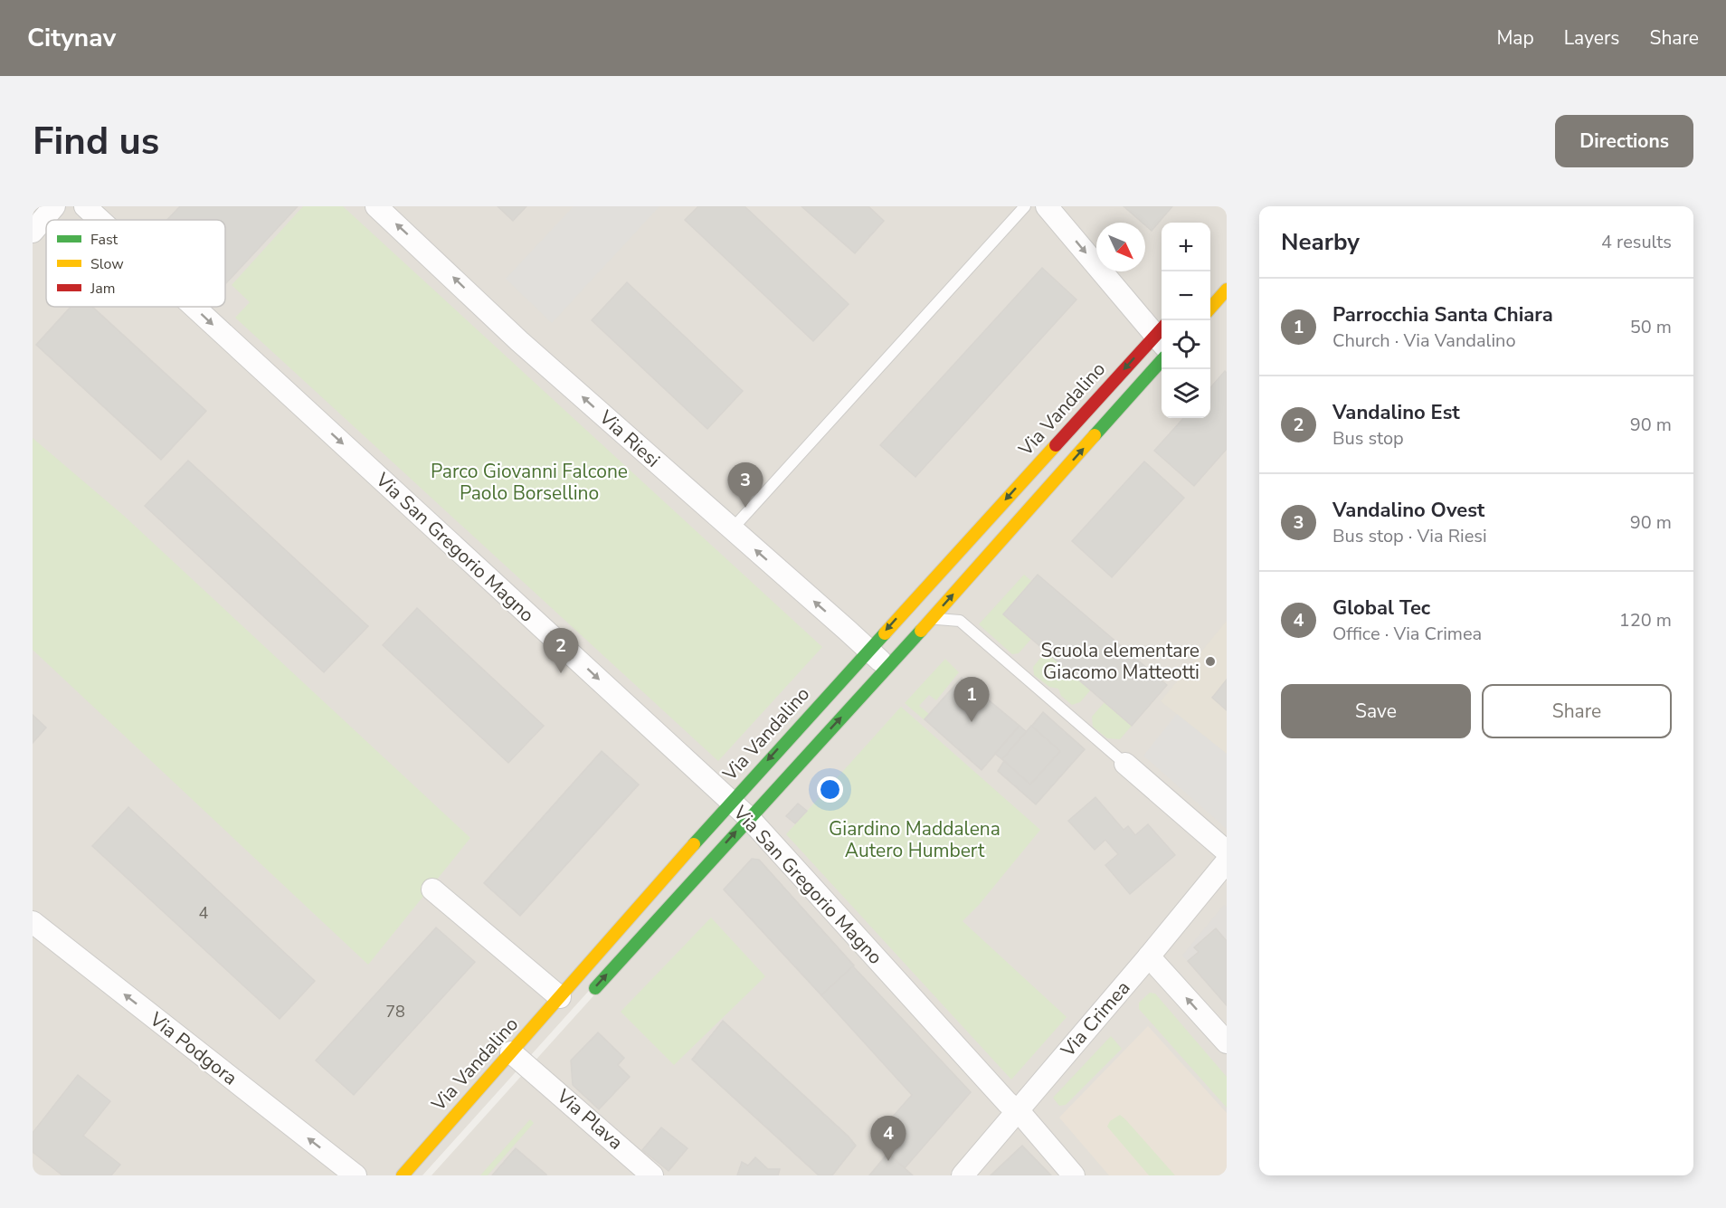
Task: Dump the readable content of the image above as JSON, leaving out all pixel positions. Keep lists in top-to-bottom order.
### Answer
{
  "streets": {
    "street": [
      "Via Vandalino",
      "Via Riesi",
      "Via San Gregorio Magno",
      "Via Crimea",
      "Via Podgora",
      "Via Plava"
    ]
  },
  "crossings": [
    ["Via Vandalino", "Via Riesi"],
    ["Via Vandalino", "Via San Gregorio Magno"],
    ["Via Vandalino", "Via Plava"],
    ["Via San Gregorio Magno", "Via Crimea"]
  ],
  "one_way": ["Via Riesi", "Via San Gregorio Magno", "Via Podgora"],
  "parks": ["Parco Giovanni Falcone Paolo Borsellino", "Giardino Maddalena Autero Humbert"],
  "places": ["Scuola elementare Giacomo Matteotti"],
  "house_numbers": ["4", "78"],
  "legend": ["Fast", "Slow", "Jam"],
  "north": "bottom right",
  "page": {
    "header": "Citynav",
    "nav": ["Map", "Layers", "Share"],
    "buttons": [
      "Directions",
      ["Save", "Share"]
    ],
    "title": "Find us",
    "heading": ["Nearby", "4 results"],
    "map_buttons": ["+", "−"],
    "list": [
      {
        "mark": "1",
        "name": "Parrocchia Santa Chiara",
        "note": "Church · Via Vandalino",
        "value": "50 m"
      },
      {
        "mark": "2",
        "name": "Vandalino Est",
        "note": "Bus stop",
        "value": "90 m"
      },
      {
        "mark": "3",
        "name": "Vandalino Ovest",
        "note": "Bus stop · Via Riesi",
        "value": "90 m"
      },
      {
        "mark": "4",
        "name": "Global Tec",
        "note": "Office · Via Crimea",
        "value": "120 m"
      }
    ],
    "pins": [
      "3",
      "2",
      "1",
      "4"
    ]
  }
}
